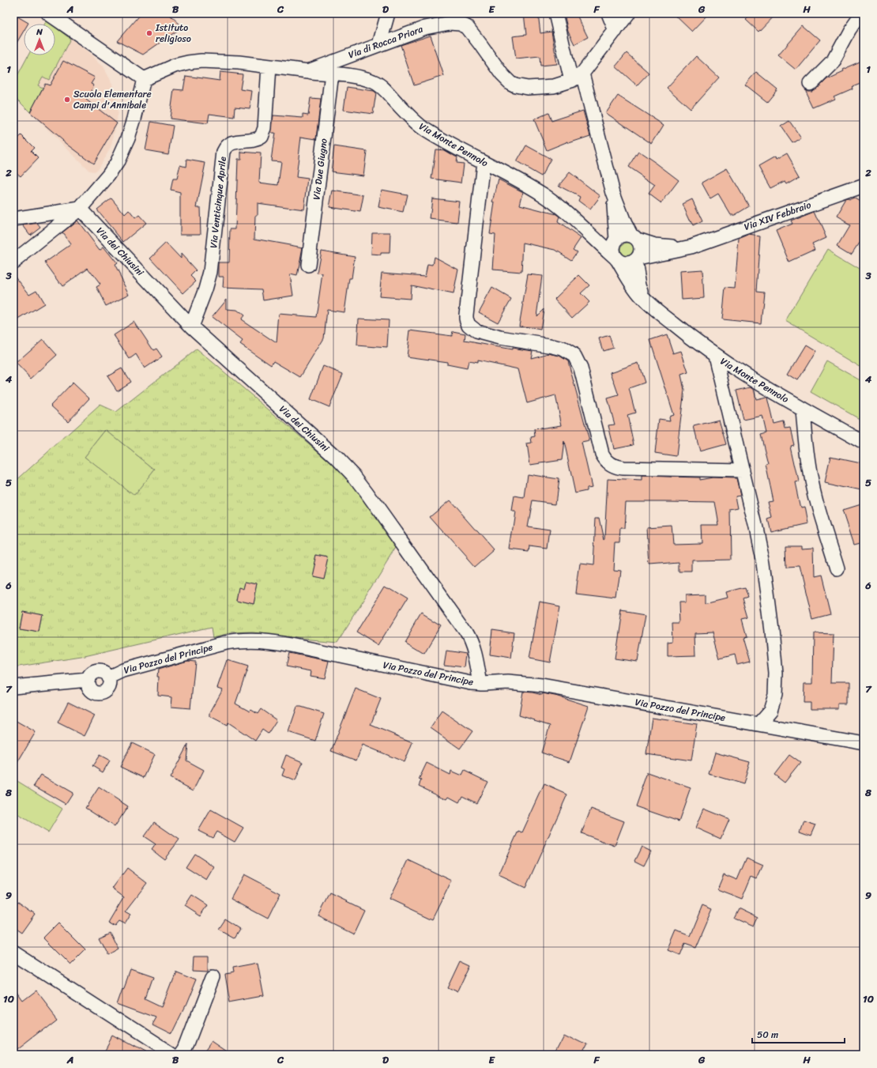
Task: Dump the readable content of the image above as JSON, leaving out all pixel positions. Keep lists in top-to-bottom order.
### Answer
{
  "streets": {
    "street": [
      "Via di Rocca Priora",
      "Via Monte Pennolo",
      "Via Due Giugno",
      "Via Venticinque Aprile",
      "Via XIV Febbraio",
      "Via dei Chiusini",
      "Via Pozzo del Principe"
    ]
  },
  "crossings": [
    ["Via di Rocca Priora", "Via Monte Pennolo"],
    ["Via di Rocca Priora", "Via Venticinque Aprile"],
    ["Via Monte Pennolo", "Via Due Giugno"],
    ["Via Monte Pennolo", "Via XIV Febbraio"],
    ["Via Venticinque Aprile", "Via dei Chiusini"],
    ["Via dei Chiusini", "Via Pozzo del Principe"]
  ],
  "places": ["Istituto religioso", "Scuola Elementare Campi d'Annibale"],
  "scale_bar": "50 m",
  "north": "top",
  "grid": {
    "columns": [
      "A",
      "B",
      "C",
      "D",
      "E",
      "F",
      "G",
      "H"
    ],
    "rows": [
      "1",
      "2",
      "3",
      "4",
      "5",
      "6",
      "7",
      "8",
      "9",
      "10"
    ]
  }
}
